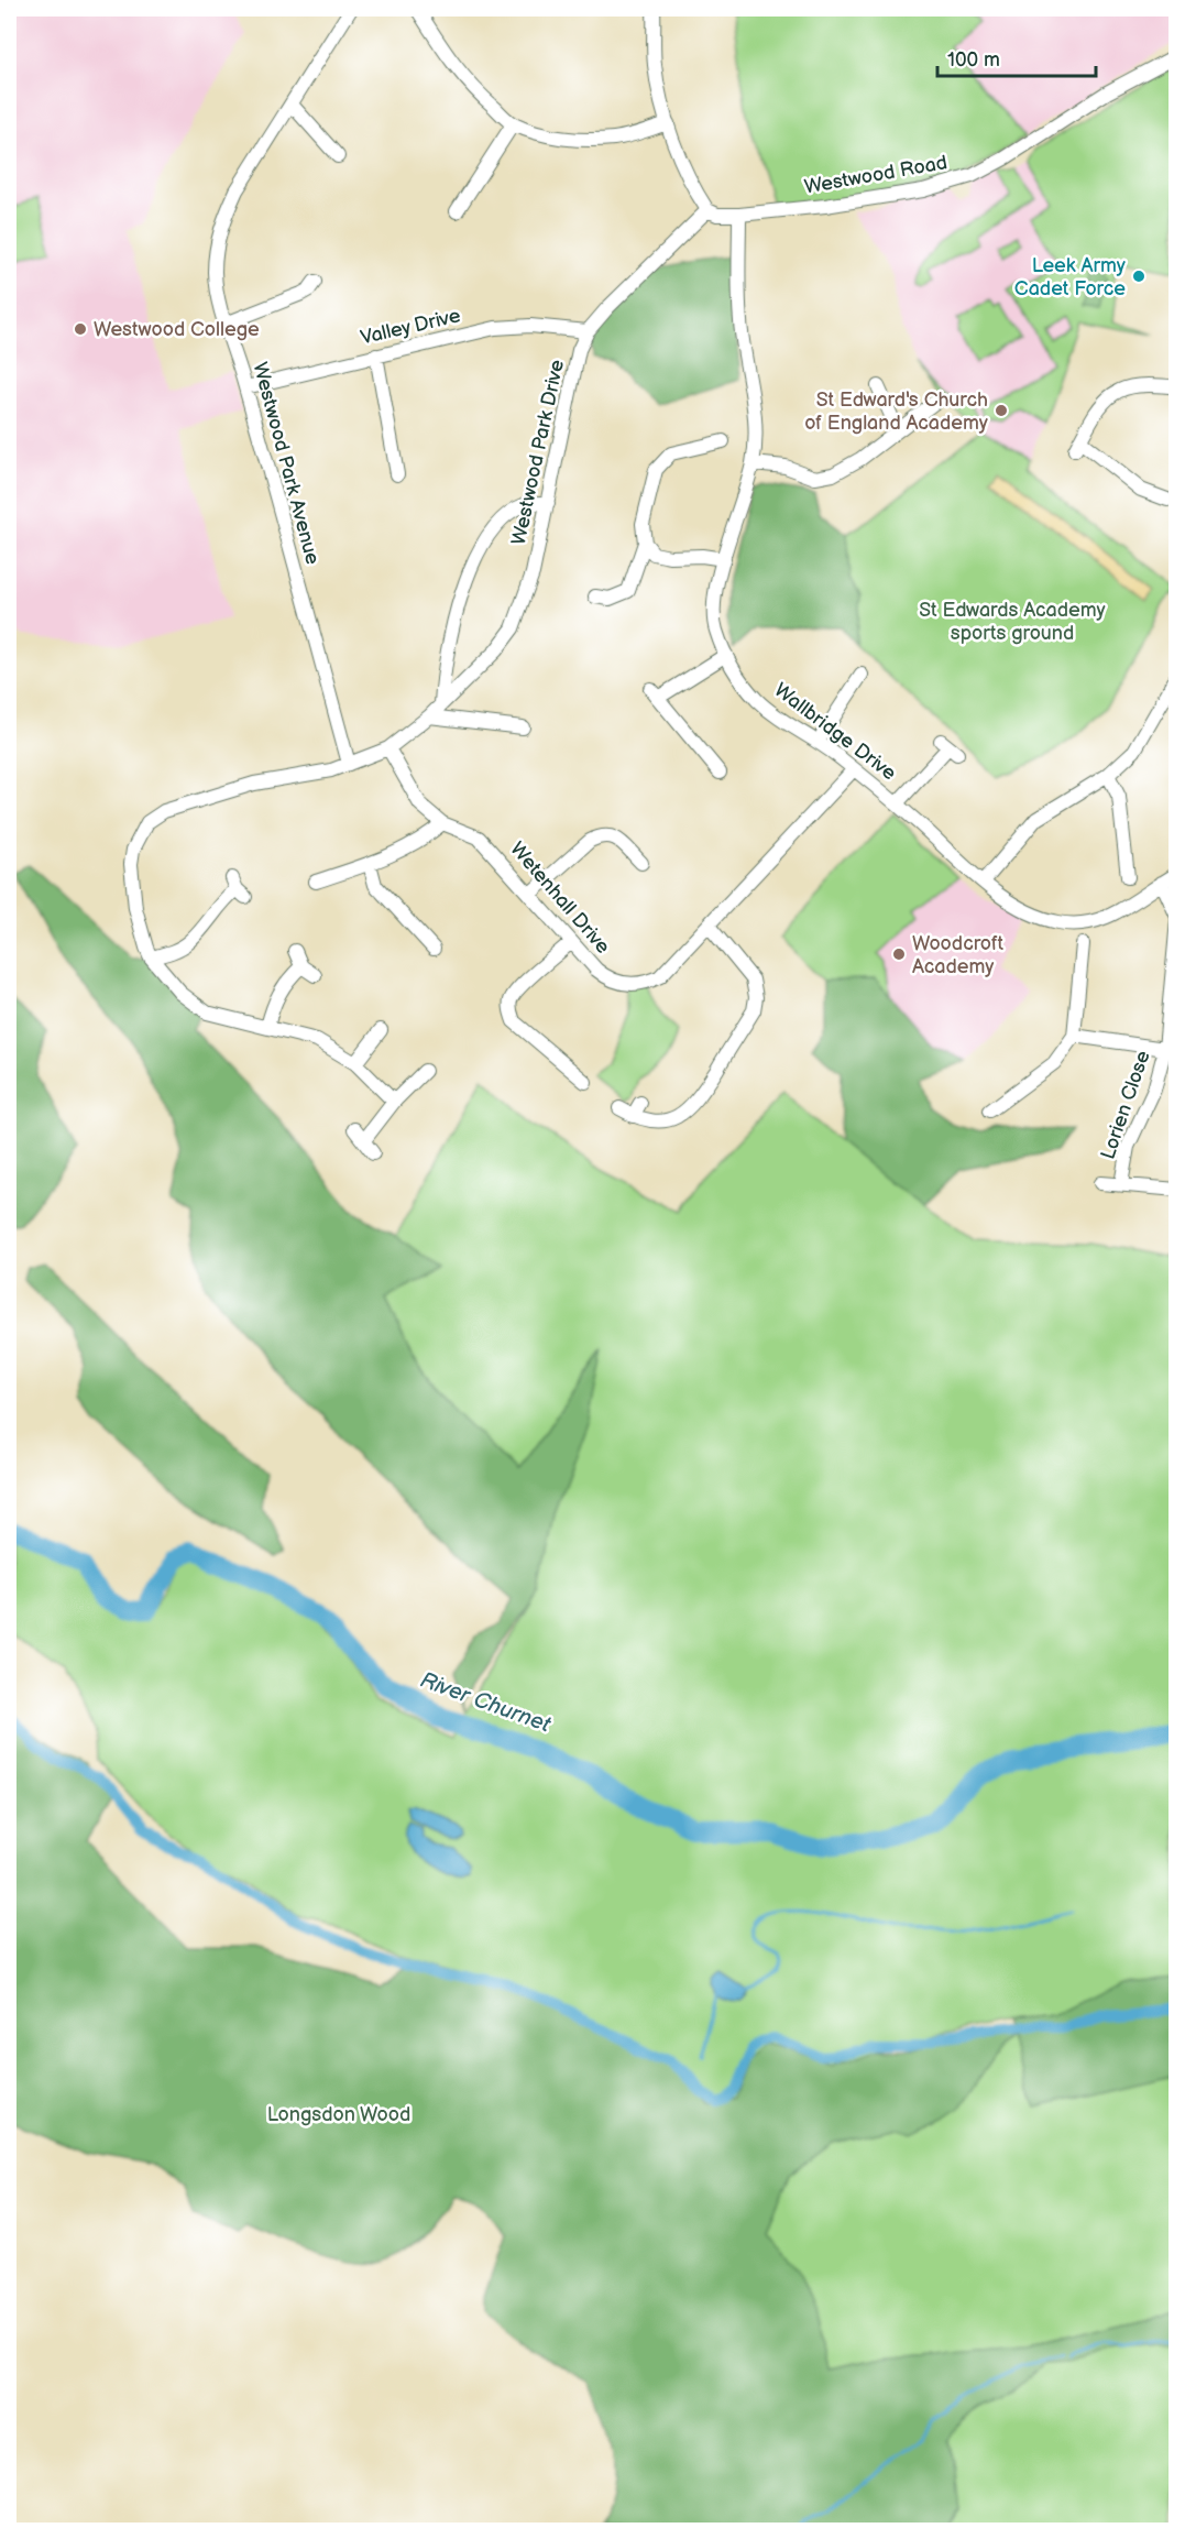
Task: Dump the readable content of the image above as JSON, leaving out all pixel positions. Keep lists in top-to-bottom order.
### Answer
{
  "streets": {
    "street": [
      "Westwood Road",
      "Valley Drive",
      "Westwood Park Drive",
      "Westwood Park Avenue",
      "Wallbridge Drive",
      "Wetenhall Drive",
      "Lorien Close"
    ]
  },
  "crossings": [
    ["Westwood Road", "Westwood Park Drive"],
    ["Westwood Road", "Wallbridge Drive"],
    ["Valley Drive", "Westwood Park Drive"],
    ["Valley Drive", "Westwood Park Avenue"],
    ["Westwood Park Drive", "Westwood Park Avenue"],
    ["Westwood Park Drive", "Wetenhall Drive"],
    ["Wallbridge Drive", "Wetenhall Drive"],
    ["Wallbridge Drive", "Lorien Close"]
  ],
  "water": ["River Churnet"],
  "parks": ["St Edwards Academy sports ground", "Longsdon Wood"],
  "places": [
    "Leek Army Cadet Force",
    "Westwood College",
    "St Edward's Church of England Academy",
    "Woodcroft Academy"
  ],
  "scale_bar": "100 m"
}
